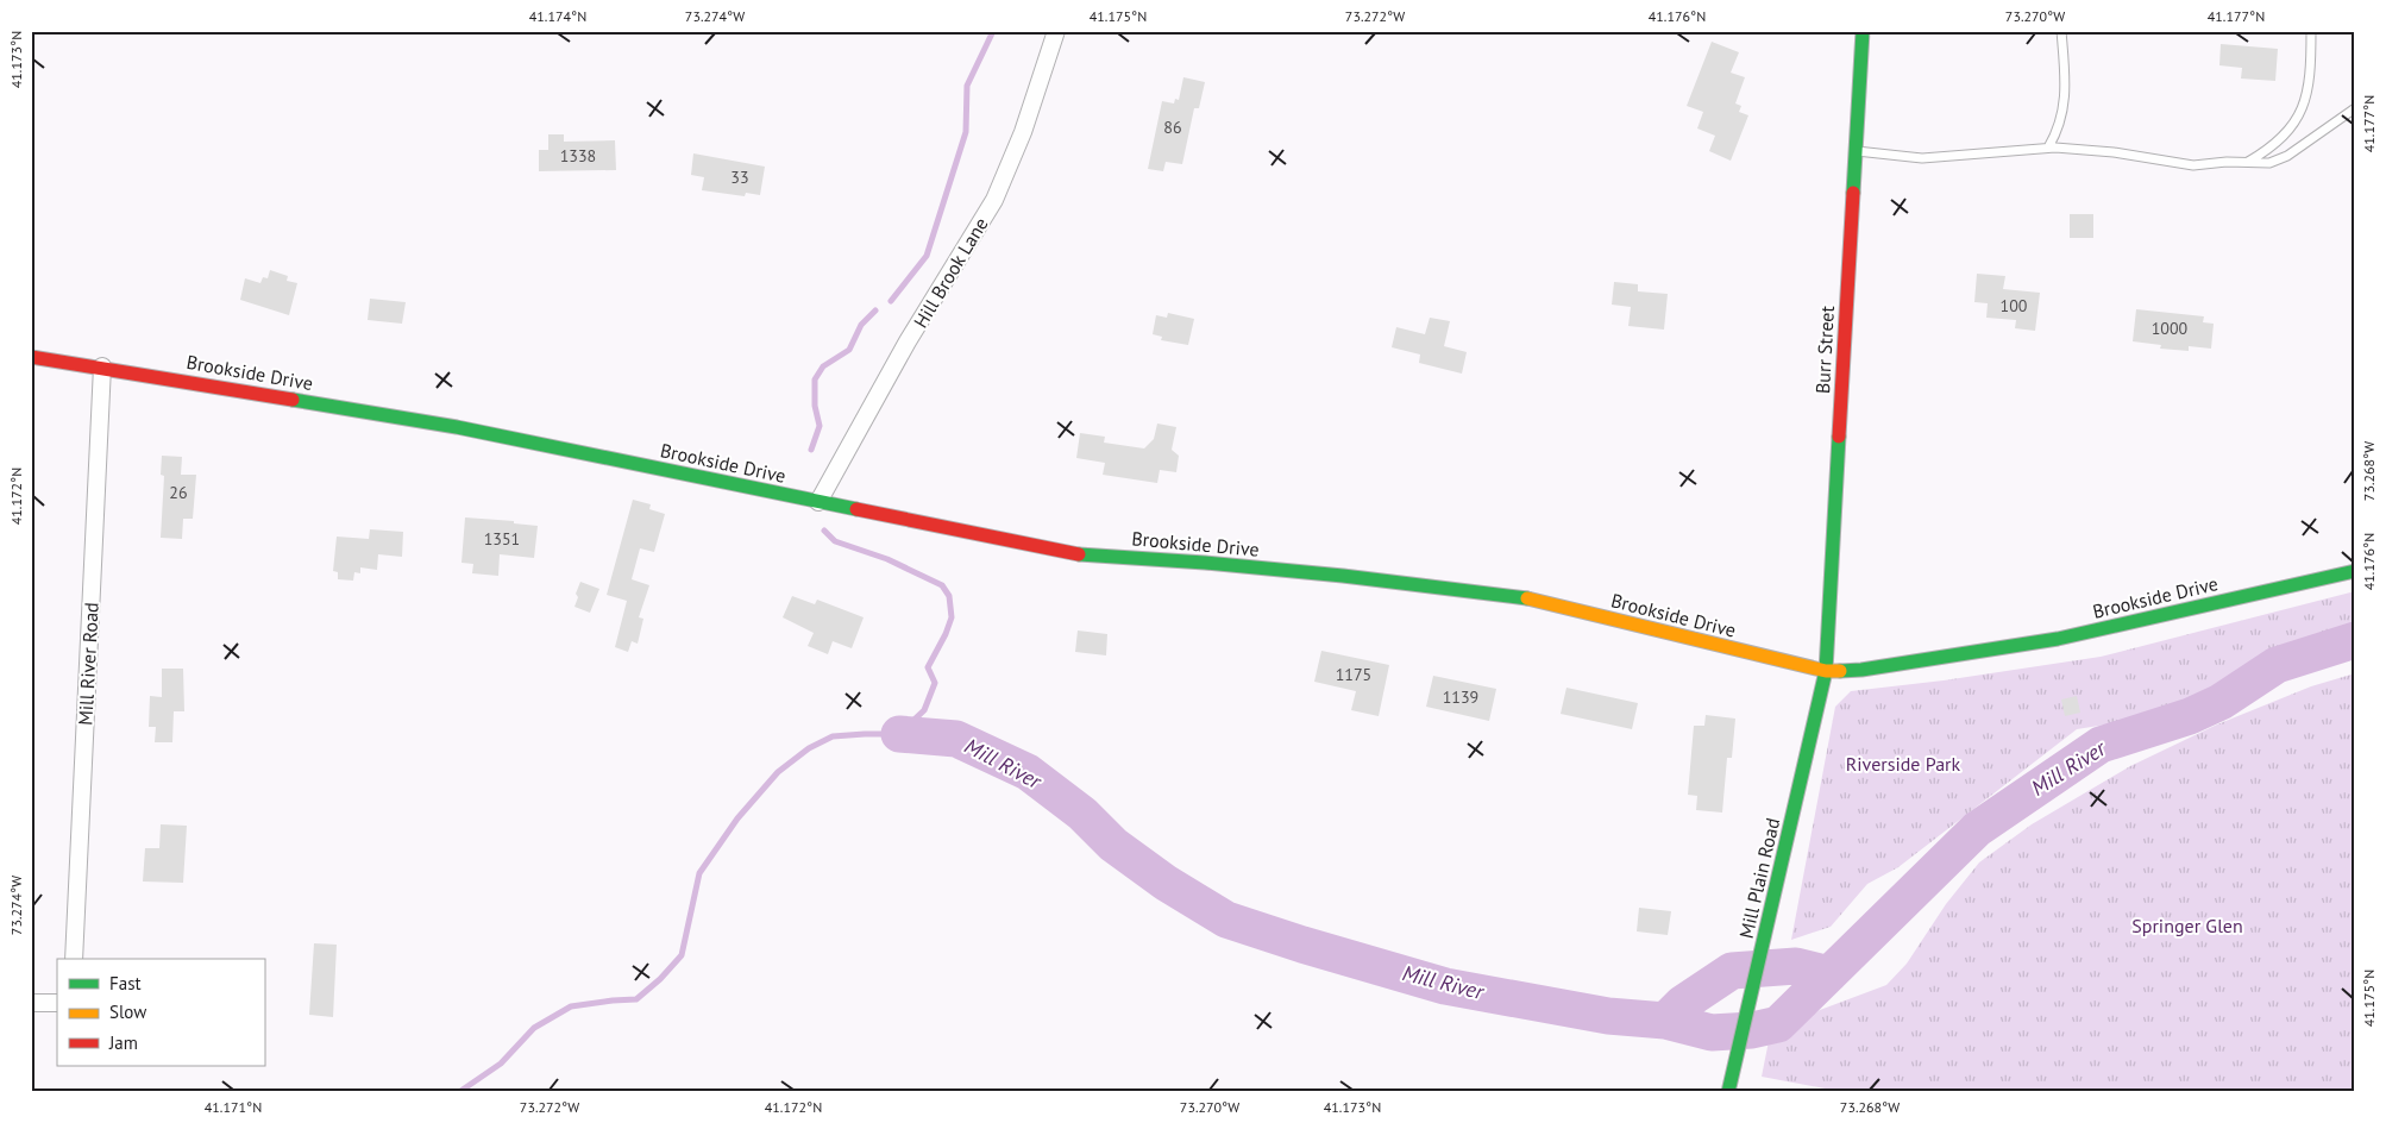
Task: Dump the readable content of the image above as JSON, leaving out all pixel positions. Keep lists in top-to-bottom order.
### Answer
{
  "streets": {
    "main road": ["Burr Street", "Brookside Drive", "Mill Plain Road"],
    "street": ["Hill Brook Lane", "Mill River Road"]
  },
  "crossings": [
    ["Hill Brook Lane", "Brookside Drive"],
    ["Burr Street", "Brookside Drive"],
    ["Burr Street", "Mill Plain Road"],
    ["Brookside Drive", "Mill River Road"],
    ["Brookside Drive", "Mill Plain Road"]
  ],
  "water": ["Mill River"],
  "parks": ["Riverside Park", "Springer Glen"],
  "house_numbers": [
    "86",
    "1338",
    "33",
    "100",
    "1000",
    "26",
    "1351",
    "1175",
    "1139"
  ],
  "legend": ["Fast", "Slow", "Jam"],
  "coordinates": [
    "41.174°N",
    "73.274°W",
    "41.175°N",
    "73.272°W",
    "41.176°N",
    "73.270°W",
    "41.177°N",
    "41.173°N",
    "73.268°W",
    "41.172°N",
    "41.171°N"
  ]
}
